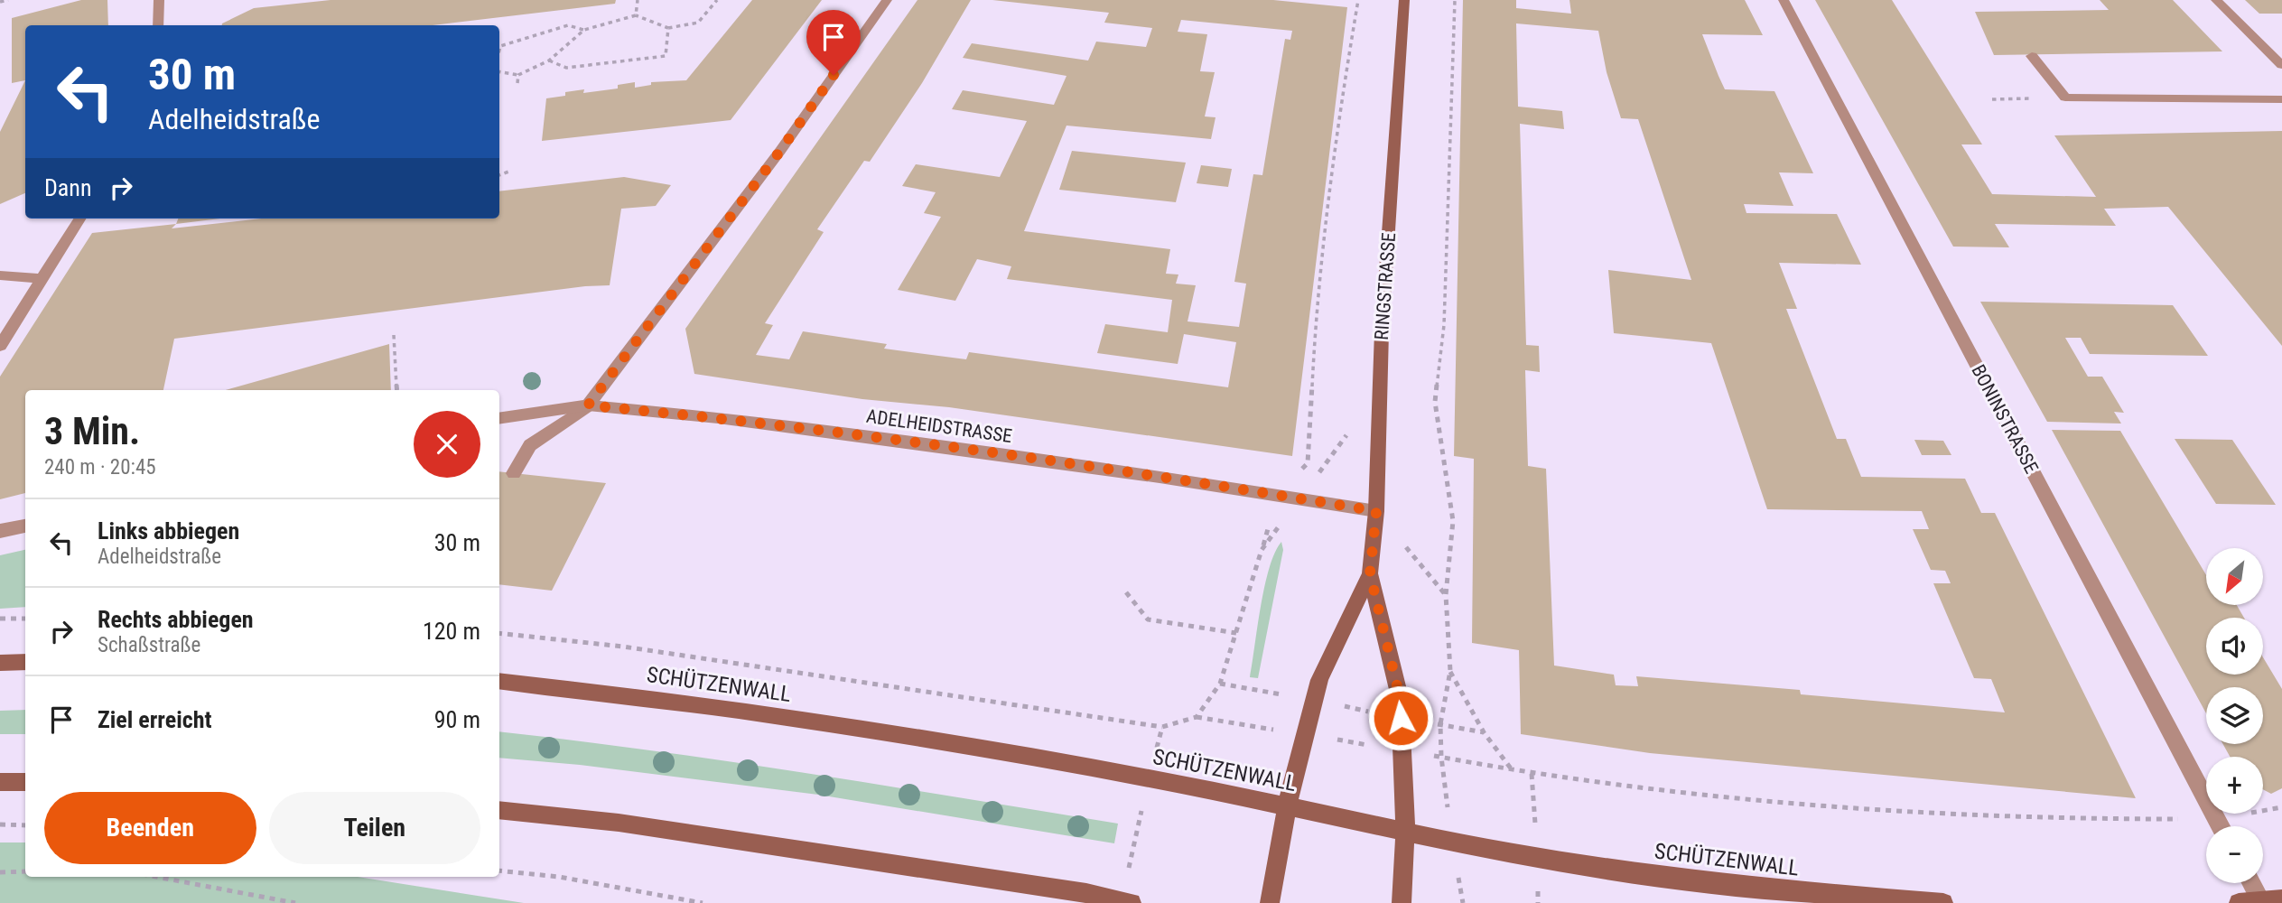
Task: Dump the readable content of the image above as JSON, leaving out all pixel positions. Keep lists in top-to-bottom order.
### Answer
{
  "streets": {
    "main road": ["RINGSTRASSE", "SCHÜTZENWALL"],
    "street": ["BONINSTRASSE", "ADELHEIDSTRASSE"]
  },
  "crossings": [
    ["RINGSTRASSE", "ADELHEIDSTRASSE"],
    ["RINGSTRASSE", "SCHÜTZENWALL"]
  ],
  "north": "bottom left",
  "page": {
    "turn": ["30 m", "Adelheidstraße"],
    "then": "Dann",
    "heading": ["3 Min.", "240 m · 20:45"],
    "list": [
      {
        "name": "Links abbiegen",
        "note": "Adelheidstraße",
        "value": "30 m"
      },
      {
        "name": "Rechts abbiegen",
        "note": "Schaßstraße",
        "value": "120 m"
      },
      {
        "name": "Ziel erreicht",
        "value": "90 m"
      }
    ],
    "map_buttons": ["+", "−"],
    "buttons": ["Beenden", "Teilen"]
  }
}
